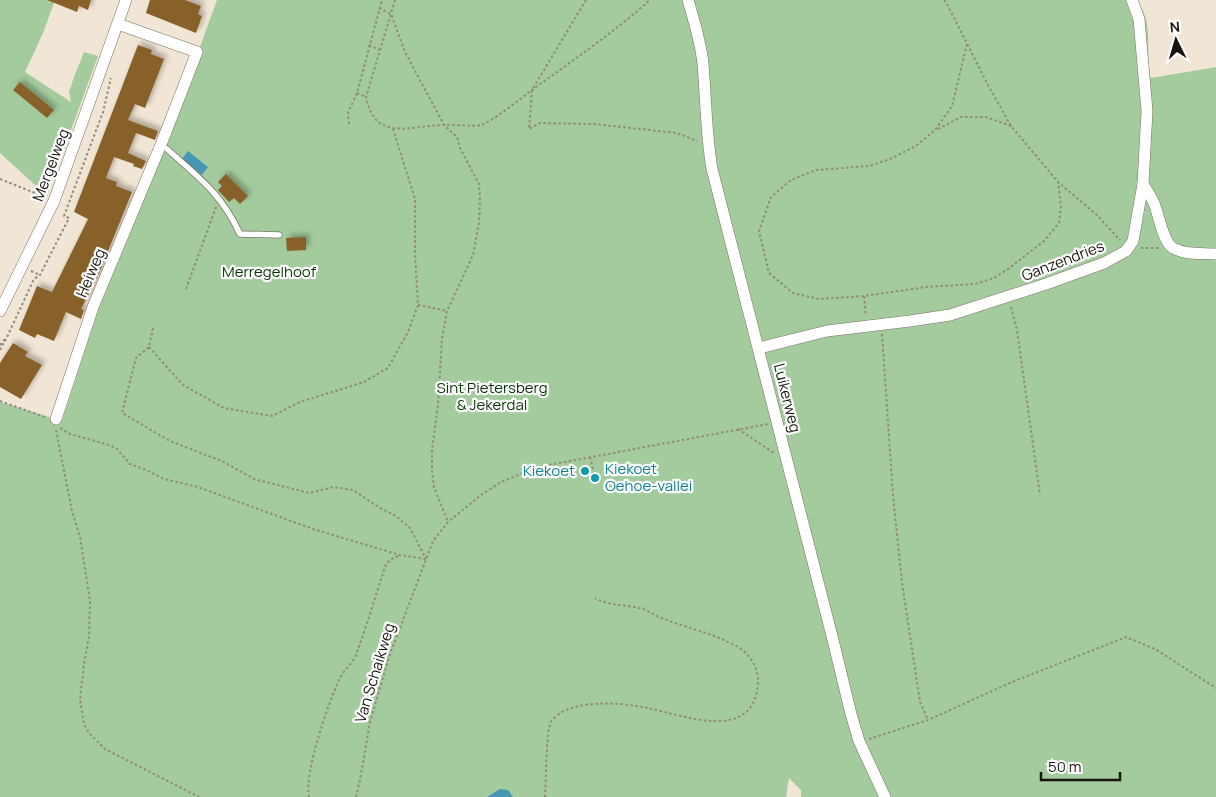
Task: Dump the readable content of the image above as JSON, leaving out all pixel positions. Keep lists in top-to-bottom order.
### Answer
{
  "streets": {
    "street": [
      "Mergelweg",
      "Ganzendries",
      "Heiweg",
      "Luikerweg"
    ],
    "path": ["Van Schaikweg"]
  },
  "crossings": [
    ["Mergelweg", "Heiweg"],
    ["Ganzendries", "Luikerweg"],
    ["Luikerweg", "Van Schaikweg"]
  ],
  "parks": ["Merregelhoof", "Sint Pietersberg & Jekerdal"],
  "places": ["Kiekoet", "Kiekoet Oehoe-vallei"],
  "scale_bar": "50 m",
  "north": "top"
}
